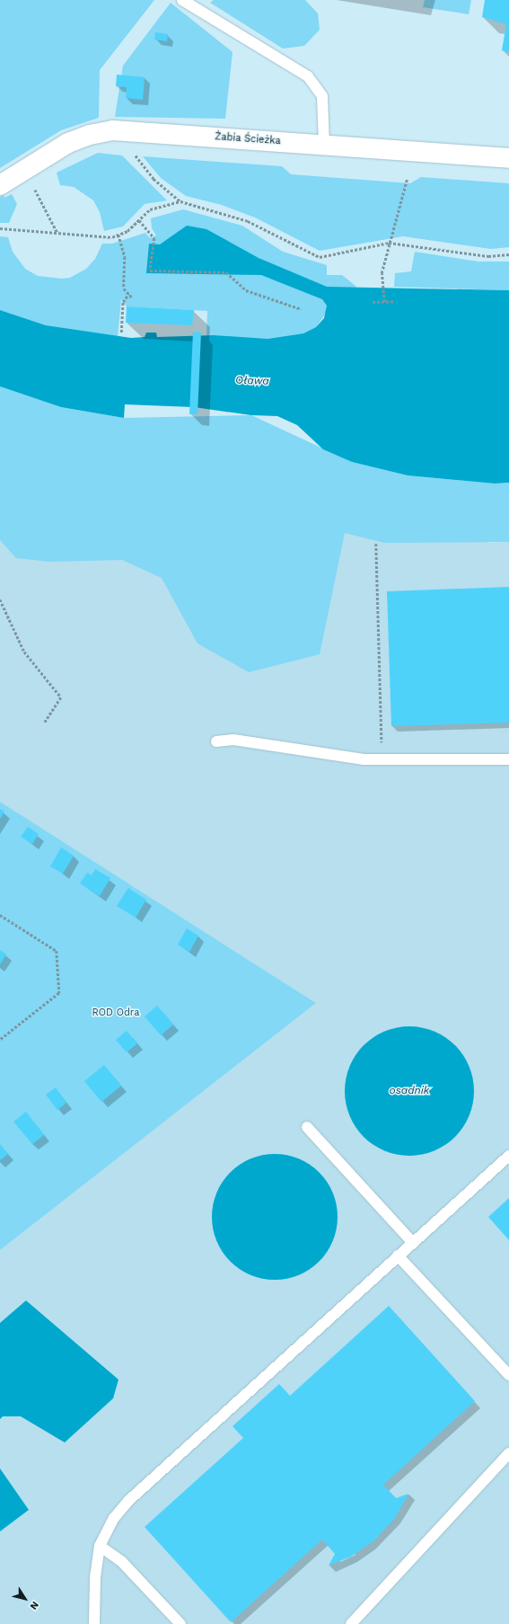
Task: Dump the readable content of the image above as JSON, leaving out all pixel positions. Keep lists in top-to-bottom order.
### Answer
{
  "streets": {
    "street": ["Żabia Ścieżka"]
  },
  "water": ["Oława", "osadnik"],
  "parks": ["ROD Odra"],
  "north": "bottom right"
}
